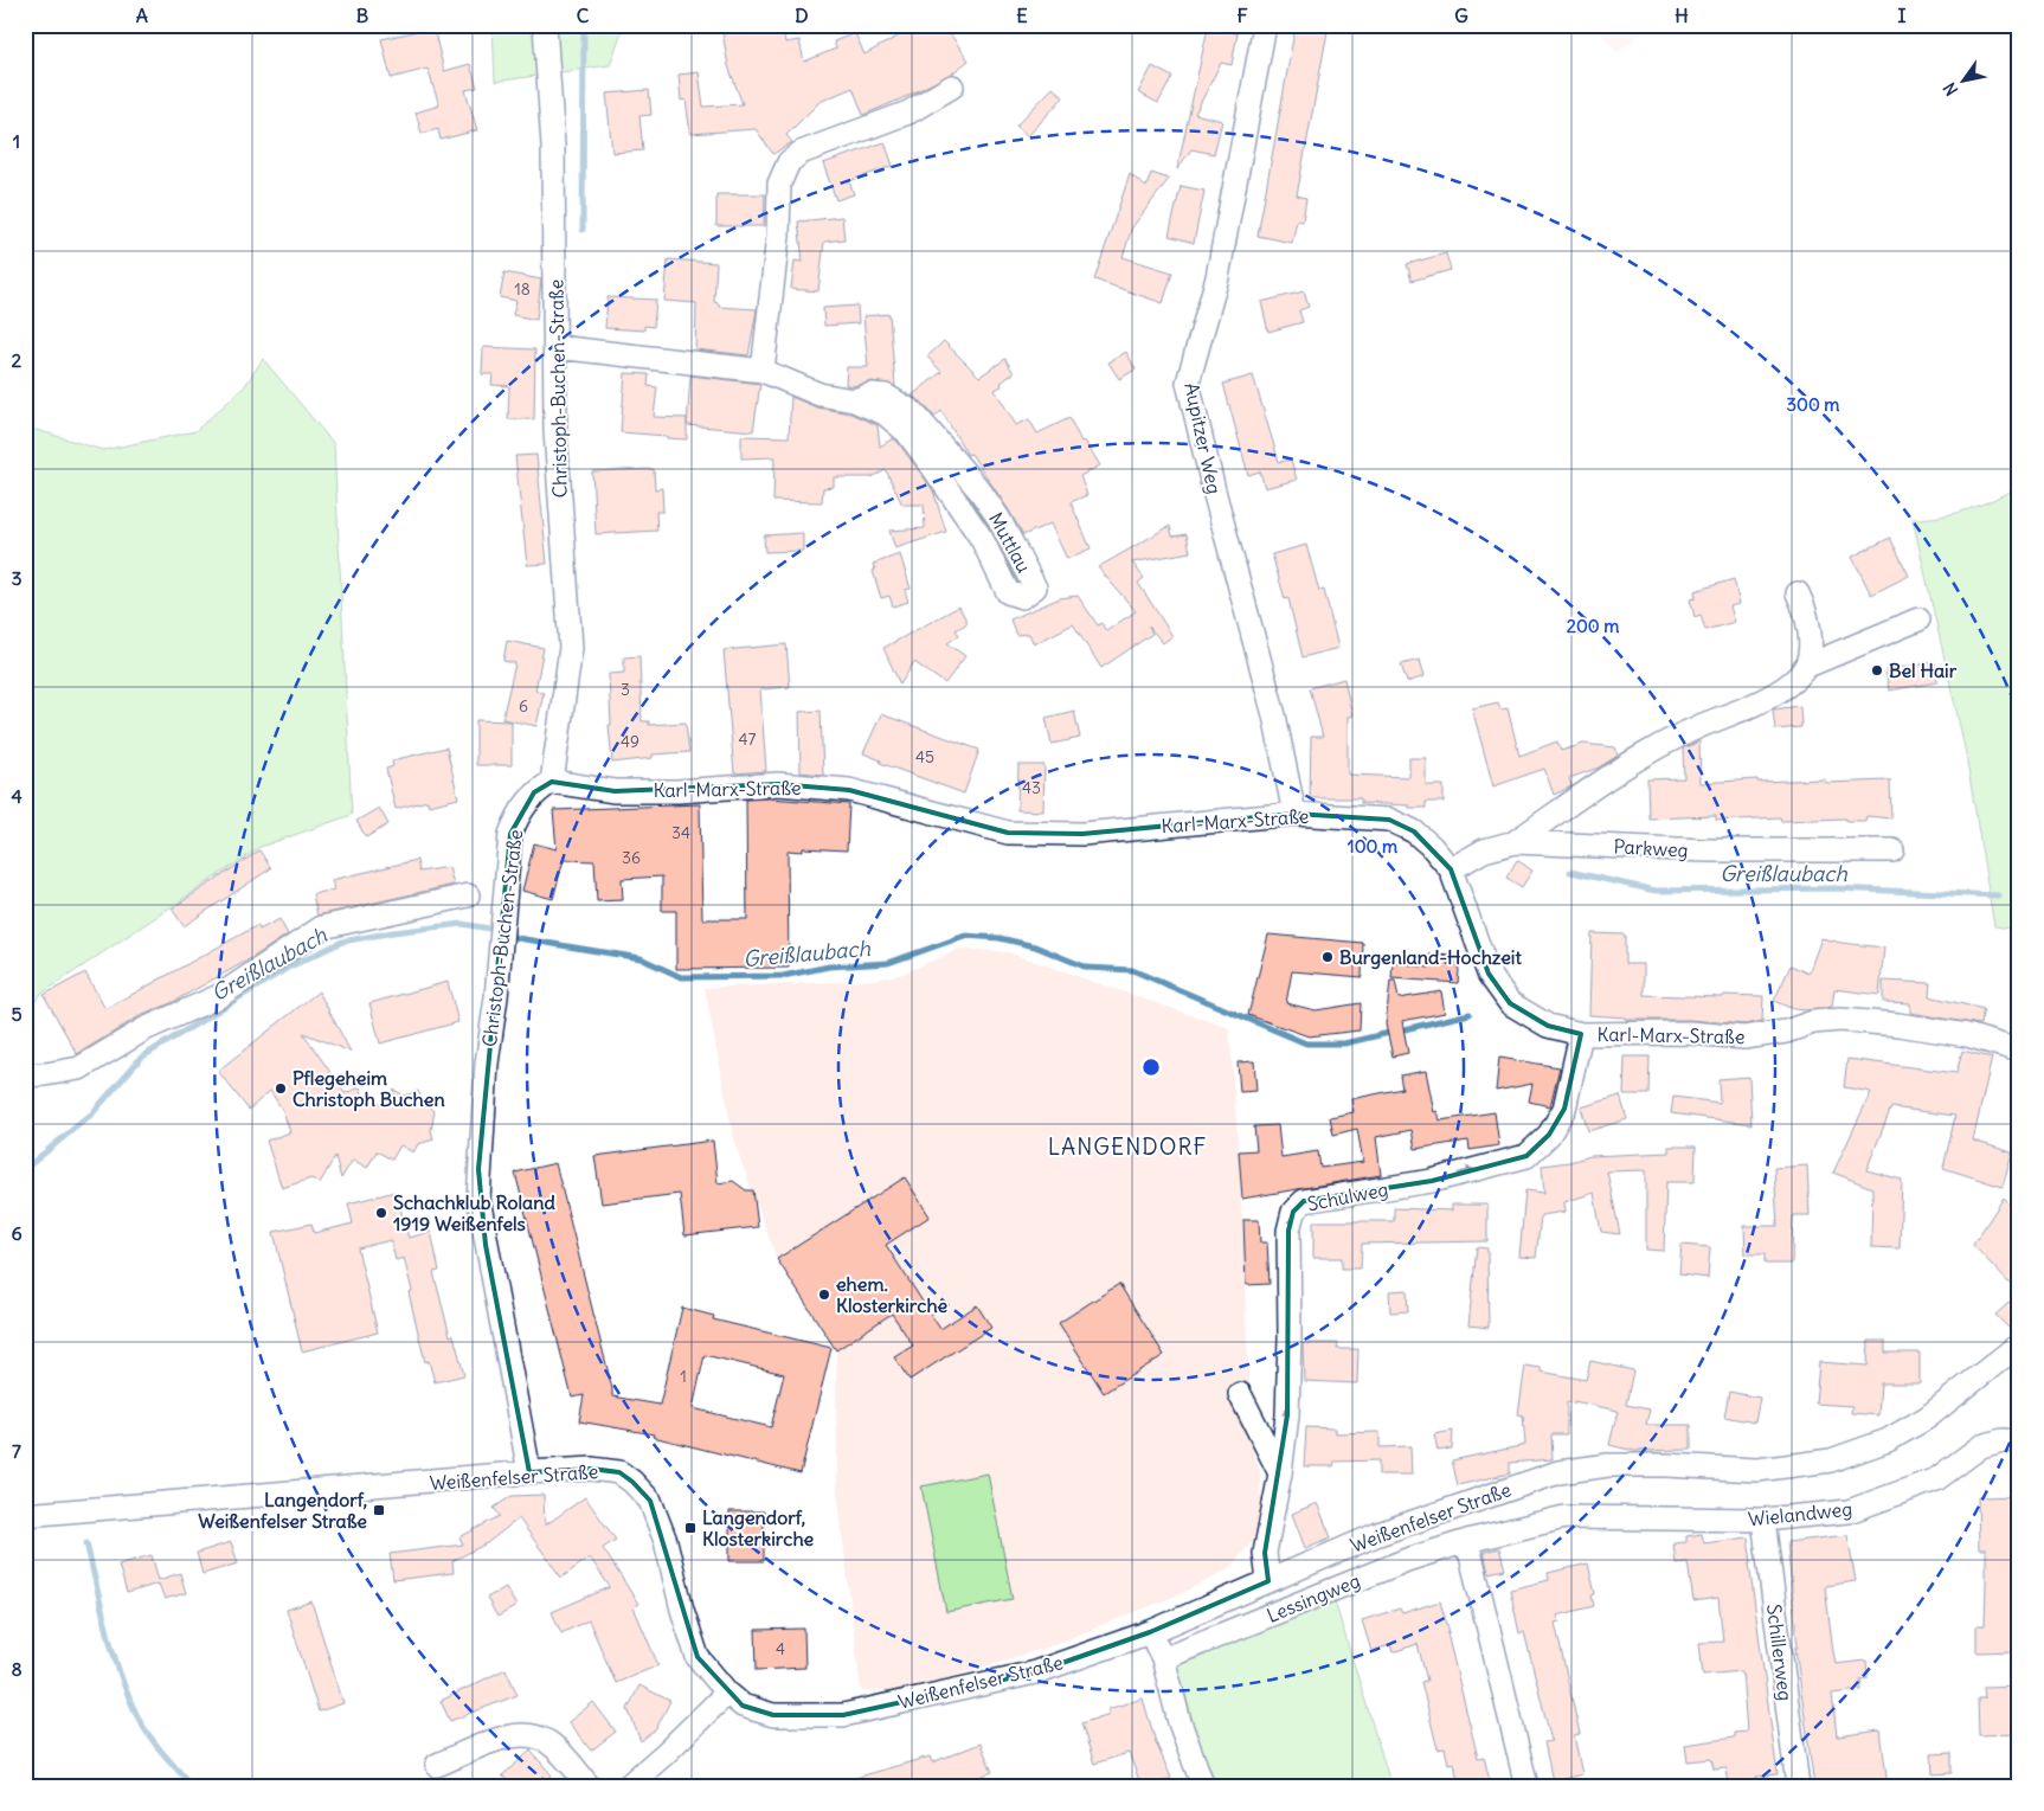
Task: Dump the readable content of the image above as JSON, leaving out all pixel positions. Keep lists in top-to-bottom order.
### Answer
{
  "streets": {
    "street": [
      "Christoph-Buchen-Straße",
      "Aupitzer Weg",
      "Muttlau",
      "Karl-Marx-Straße",
      "Parkweg",
      "Schulweg",
      "Weißenfelser Straße",
      "Wielandweg",
      "Lessingweg",
      "Schillerweg"
    ]
  },
  "crossings": [
    ["Christoph-Buchen-Straße", "Muttlau"],
    ["Christoph-Buchen-Straße", "Karl-Marx-Straße"],
    ["Christoph-Buchen-Straße", "Weißenfelser Straße"],
    ["Aupitzer Weg", "Karl-Marx-Straße"],
    ["Karl-Marx-Straße", "Parkweg"],
    ["Karl-Marx-Straße", "Schulweg"],
    ["Schulweg", "Weißenfelser Straße"],
    ["Wielandweg", "Lessingweg"],
    ["Wielandweg", "Schillerweg"]
  ],
  "one_way": ["Schulweg"],
  "districts": ["LANGENDORF"],
  "water": ["Greißlaubach"],
  "places": {
    "other": [
      "Bel Hair",
      "Burgenland-Hochzeit",
      "Pflegeheim Christoph Buchen",
      "Schachklub Roland 1919 Weißenfels",
      "ehem. Klosterkirche"
    ],
    "transit": ["Langendorf, Weißenfelser Straße", "Langendorf, Klosterkirche"]
  },
  "house_numbers": [
    "18",
    "3",
    "6",
    "47",
    "49",
    "45",
    "43",
    "34",
    "36",
    "1",
    "4"
  ],
  "north": "bottom left",
  "grid": {
    "columns": [
      "A",
      "B",
      "C",
      "D",
      "E",
      "F",
      "G",
      "H",
      "I"
    ],
    "rows": [
      "1",
      "2",
      "3",
      "4",
      "5",
      "6",
      "7",
      "8"
    ]
  },
  "rings": ["300 m", "200 m", "100 m"]
}
